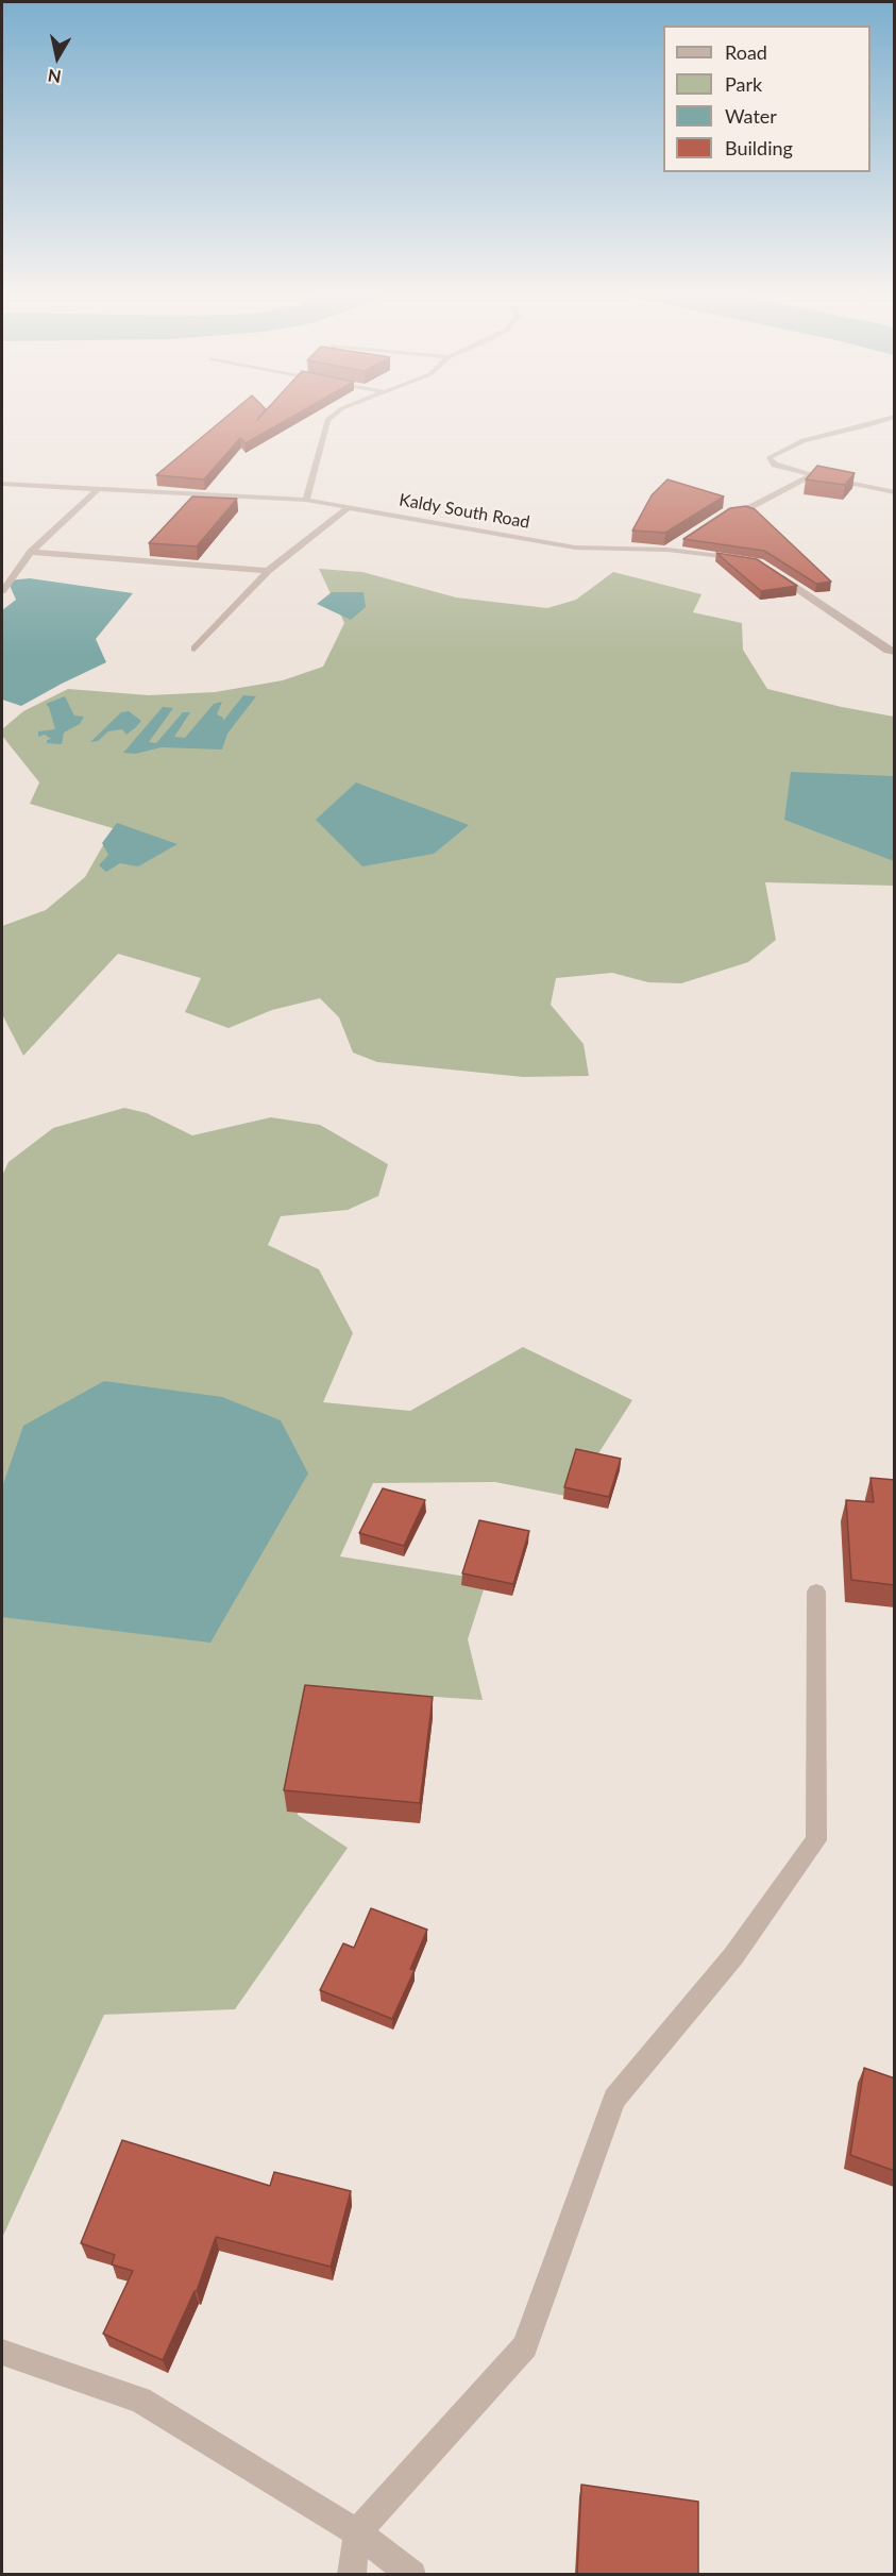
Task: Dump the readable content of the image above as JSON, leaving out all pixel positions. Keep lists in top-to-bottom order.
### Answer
{
  "streets": {
    "street": ["Kaldy South Road"]
  },
  "legend": [
    "Road",
    "Park",
    "Water",
    "Building"
  ],
  "north": "bottom"
}
